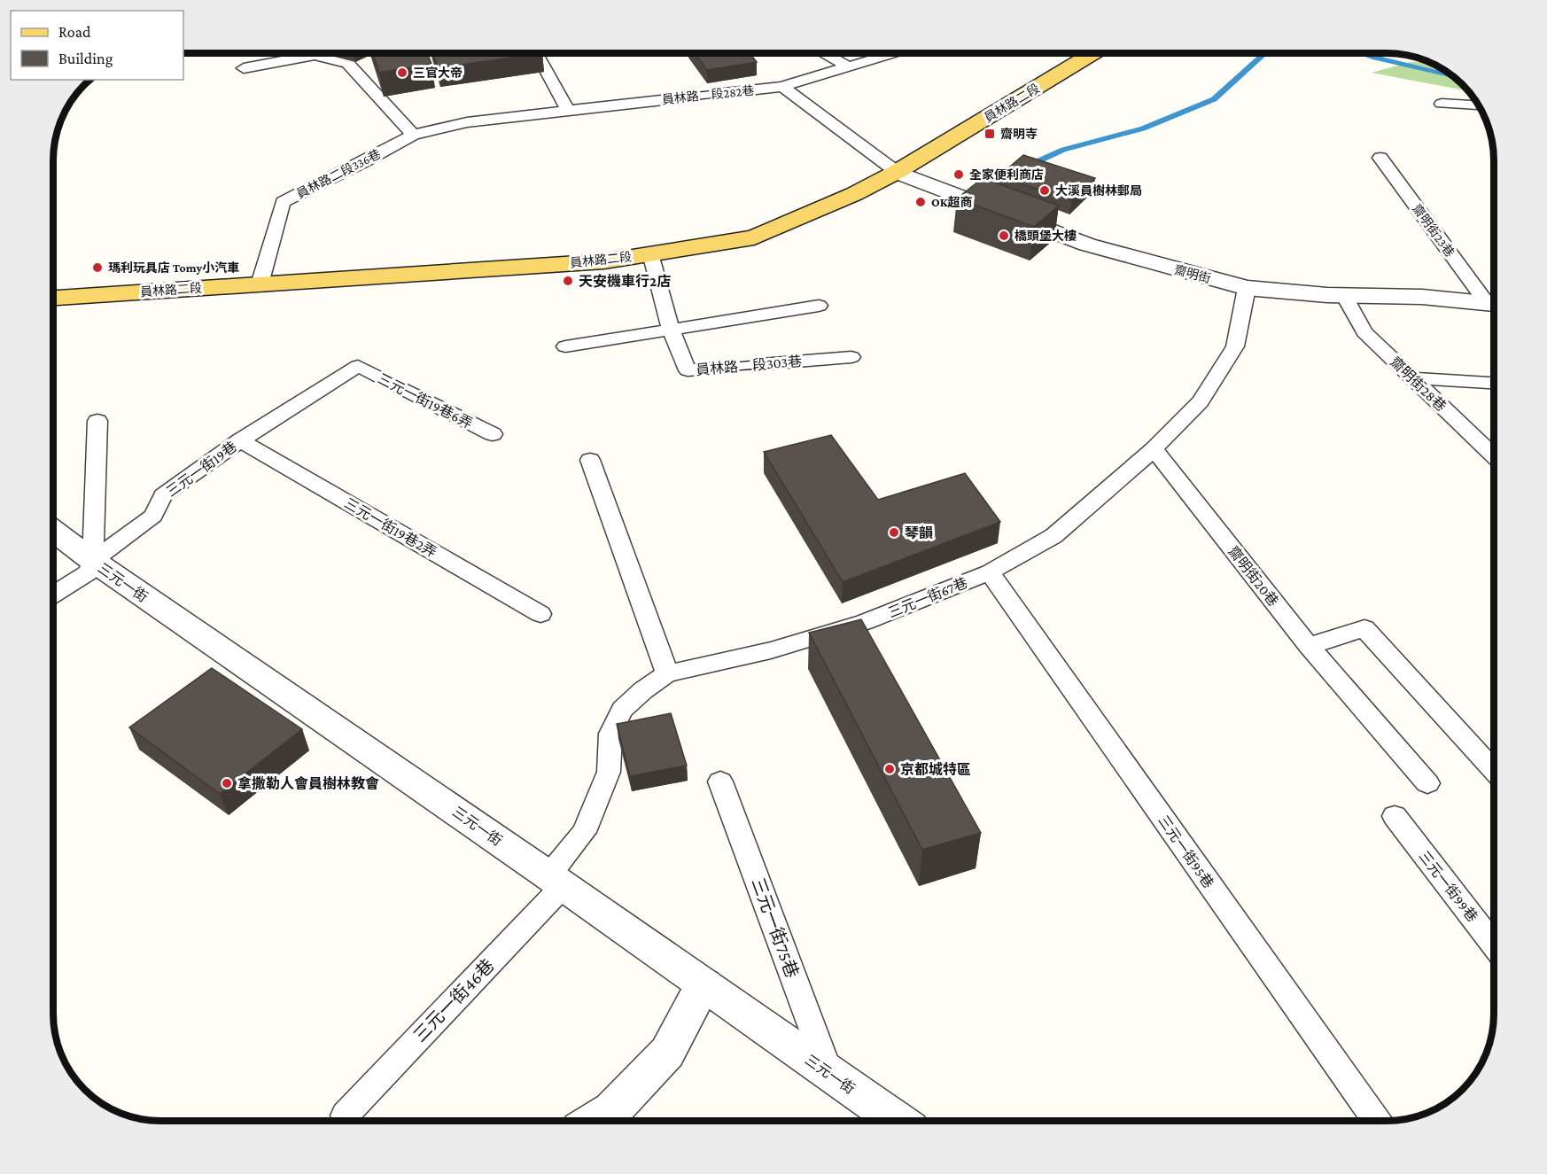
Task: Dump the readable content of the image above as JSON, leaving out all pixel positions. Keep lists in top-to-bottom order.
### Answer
{
  "streets": {
    "main road": ["員林路二段"],
    "street": ["齋明街", "三元一街"],
    "lane": [
      "員林路二段282巷",
      "員林路二段336巷",
      "齋明街23巷",
      "員林路二段303巷",
      "齋明街28巷",
      "三元一街19巷6弄",
      "三元一街19巷",
      "三元一街19巷2弄",
      "齋明街20巷",
      "三元一街67巷",
      "三元一街95巷",
      "三元一街99巷",
      "三元一街75巷",
      "三元一街46巷"
    ]
  },
  "crossings": [
    ["員林路二段282巷", "員林路二段336巷"],
    ["員林路二段", "員林路二段336巷"],
    ["員林路二段", "齋明街"],
    ["員林路二段", "員林路二段303巷"],
    ["齋明街", "齋明街28巷"],
    ["三元一街19巷6弄", "三元一街19巷"],
    ["三元一街19巷", "三元一街19巷2弄"],
    ["三元一街19巷", "三元一街"],
    ["齋明街20巷", "三元一街67巷"],
    ["三元一街", "三元一街67巷"],
    ["三元一街", "三元一街75巷"],
    ["三元一街", "三元一街46巷"],
    ["三元一街67巷", "三元一街95巷"],
    ["三元一街67巷", "三元一街46巷"]
  ],
  "places": {
    "other": [
      "三官大帝",
      "全家便利商店",
      "大溪員樹林郵局",
      "OK超商",
      "橋頭堡大樓",
      "瑪利玩具店 Tomy小汽車",
      "天安機車行2店",
      "琴韻",
      "京都城特區",
      "拿撒勒人會員樹林教會"
    ],
    "transit": ["齋明寺"]
  },
  "legend": ["Road", "Building"]
}
